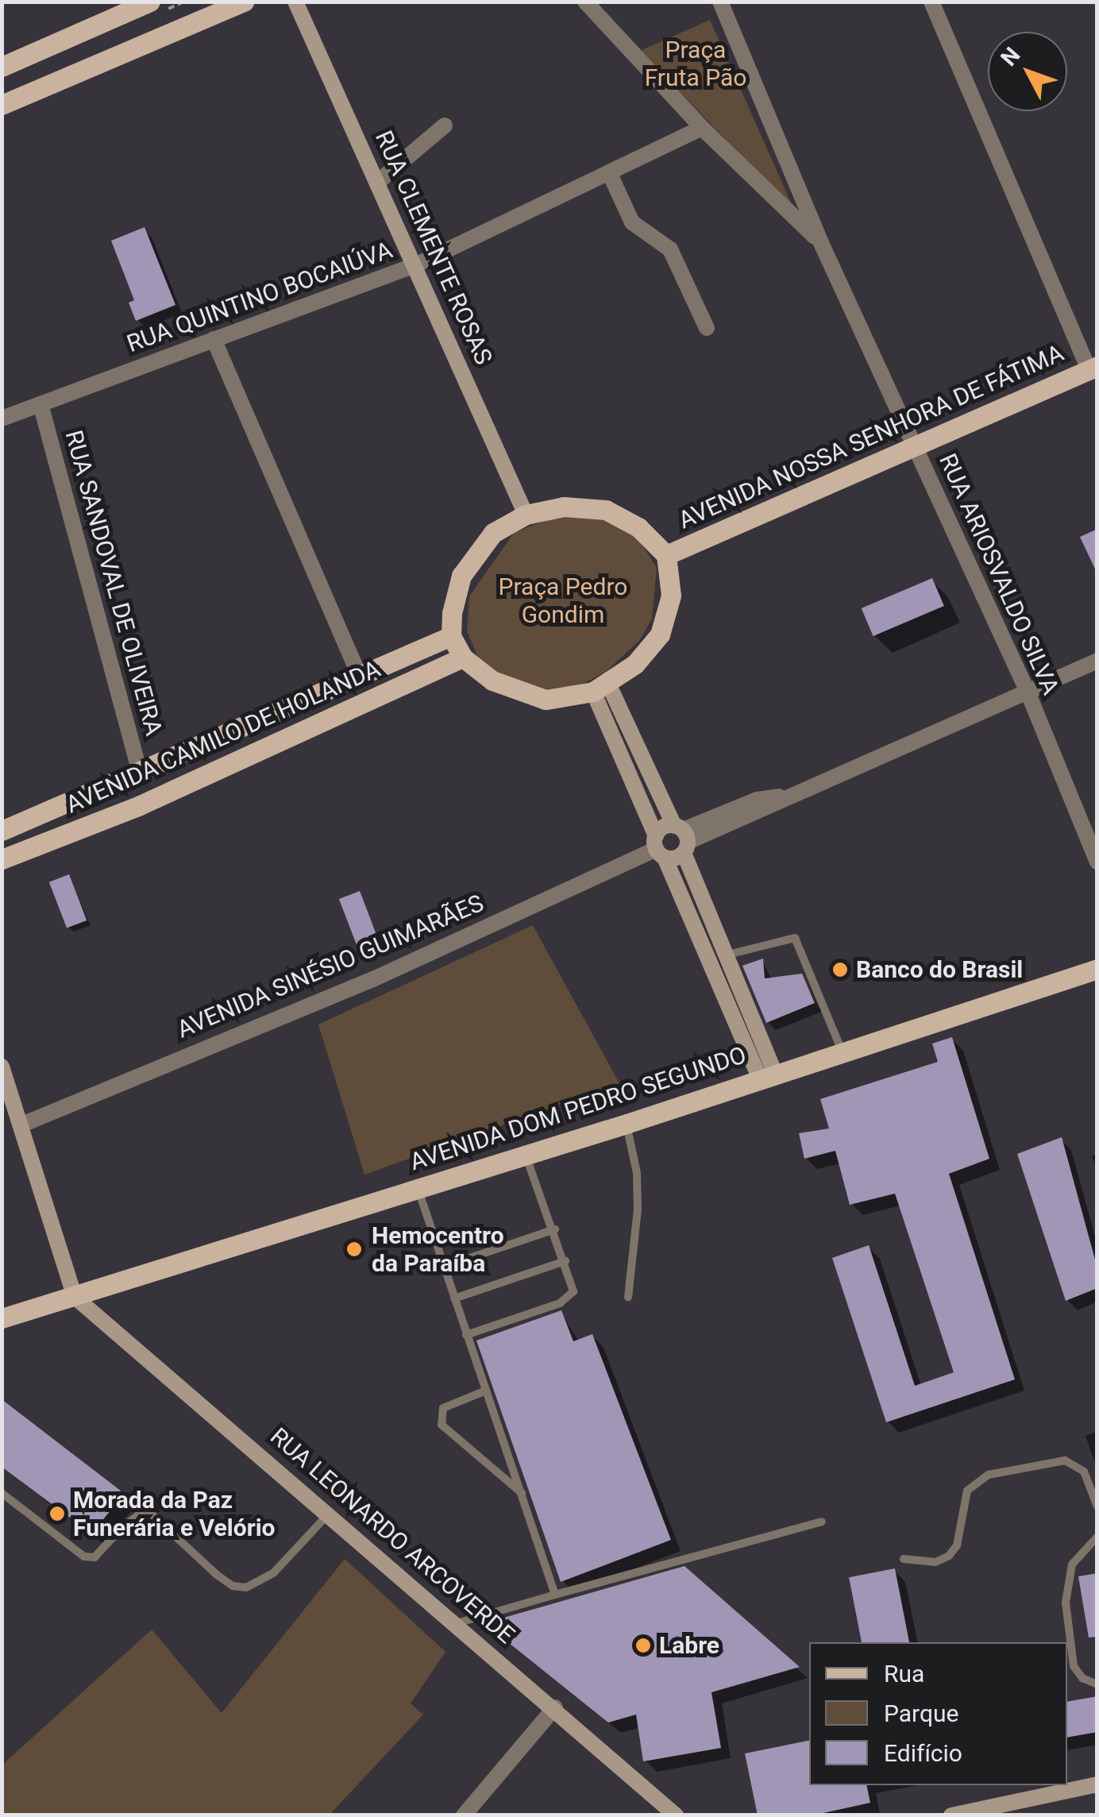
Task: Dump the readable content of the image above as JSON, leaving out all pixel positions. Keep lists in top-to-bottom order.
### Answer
{
  "streets": {
    "main road": [
      "RUA CLEMENTE ROSAS",
      "AVENIDA NOSSA SENHORA DE FÁTIMA",
      "AVENIDA CAMILO DE HOLANDA",
      "AVENIDA DOM PEDRO SEGUNDO",
      "RUA LEONARDO ARCOVERDE"
    ],
    "street": [
      "RUA QUINTINO BOCAIÚVA",
      "RUA ARIOSVALDO SILVA",
      "RUA SANDOVAL DE OLIVEIRA",
      "AVENIDA SINÉSIO GUIMARÃES"
    ]
  },
  "crossings": [
    ["RUA CLEMENTE ROSAS", "RUA QUINTINO BOCAIÚVA"],
    ["RUA CLEMENTE ROSAS", "AVENIDA NOSSA SENHORA DE FÁTIMA"],
    ["RUA CLEMENTE ROSAS", "AVENIDA CAMILO DE HOLANDA"],
    ["RUA QUINTINO BOCAIÚVA", "RUA SANDOVAL DE OLIVEIRA"],
    ["AVENIDA NOSSA SENHORA DE FÁTIMA", "RUA ARIOSVALDO SILVA"],
    ["AVENIDA NOSSA SENHORA DE FÁTIMA", "AVENIDA CAMILO DE HOLANDA"],
    ["RUA SANDOVAL DE OLIVEIRA", "AVENIDA CAMILO DE HOLANDA"],
    ["AVENIDA DOM PEDRO SEGUNDO", "RUA LEONARDO ARCOVERDE"]
  ],
  "parks": ["Praça Fruta Pão", "Praça Pedro Gondim"],
  "places": [
    "Banco do Brasil",
    "Hemocentro da Paraíba",
    "Morada da Paz Funerária e Velório",
    "Labre"
  ],
  "legend": ["Rua", "Parque", "Edifício"],
  "north": "top left"
}
